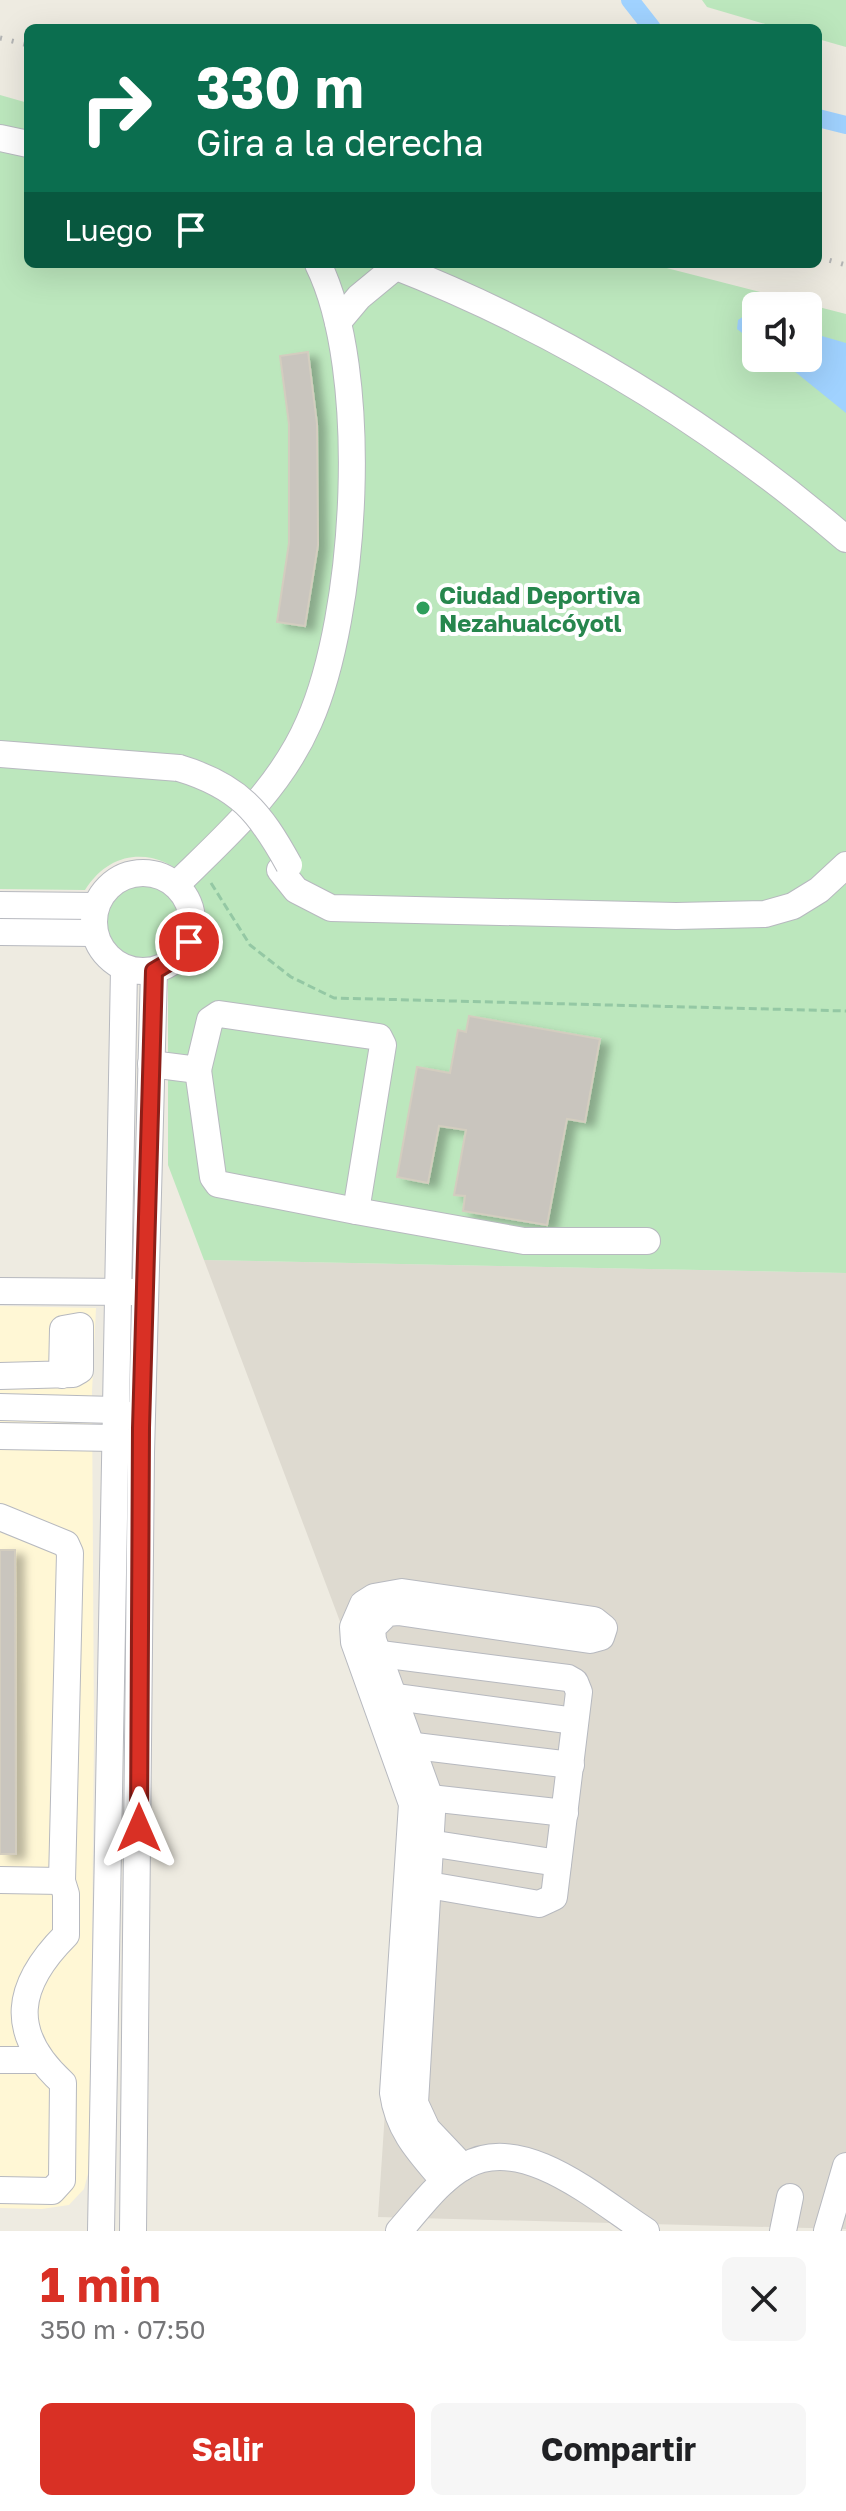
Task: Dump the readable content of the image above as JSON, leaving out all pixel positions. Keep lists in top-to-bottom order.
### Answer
{
  "places": ["Ciudad Deportiva Nezahualcóyotl"],
  "page": {
    "turn": ["330 m", "Gira a la derecha"],
    "then": "Luego",
    "heading": ["1 min", "350 m · 07:50"],
    "buttons": ["Salir", "Compartir"]
  }
}
